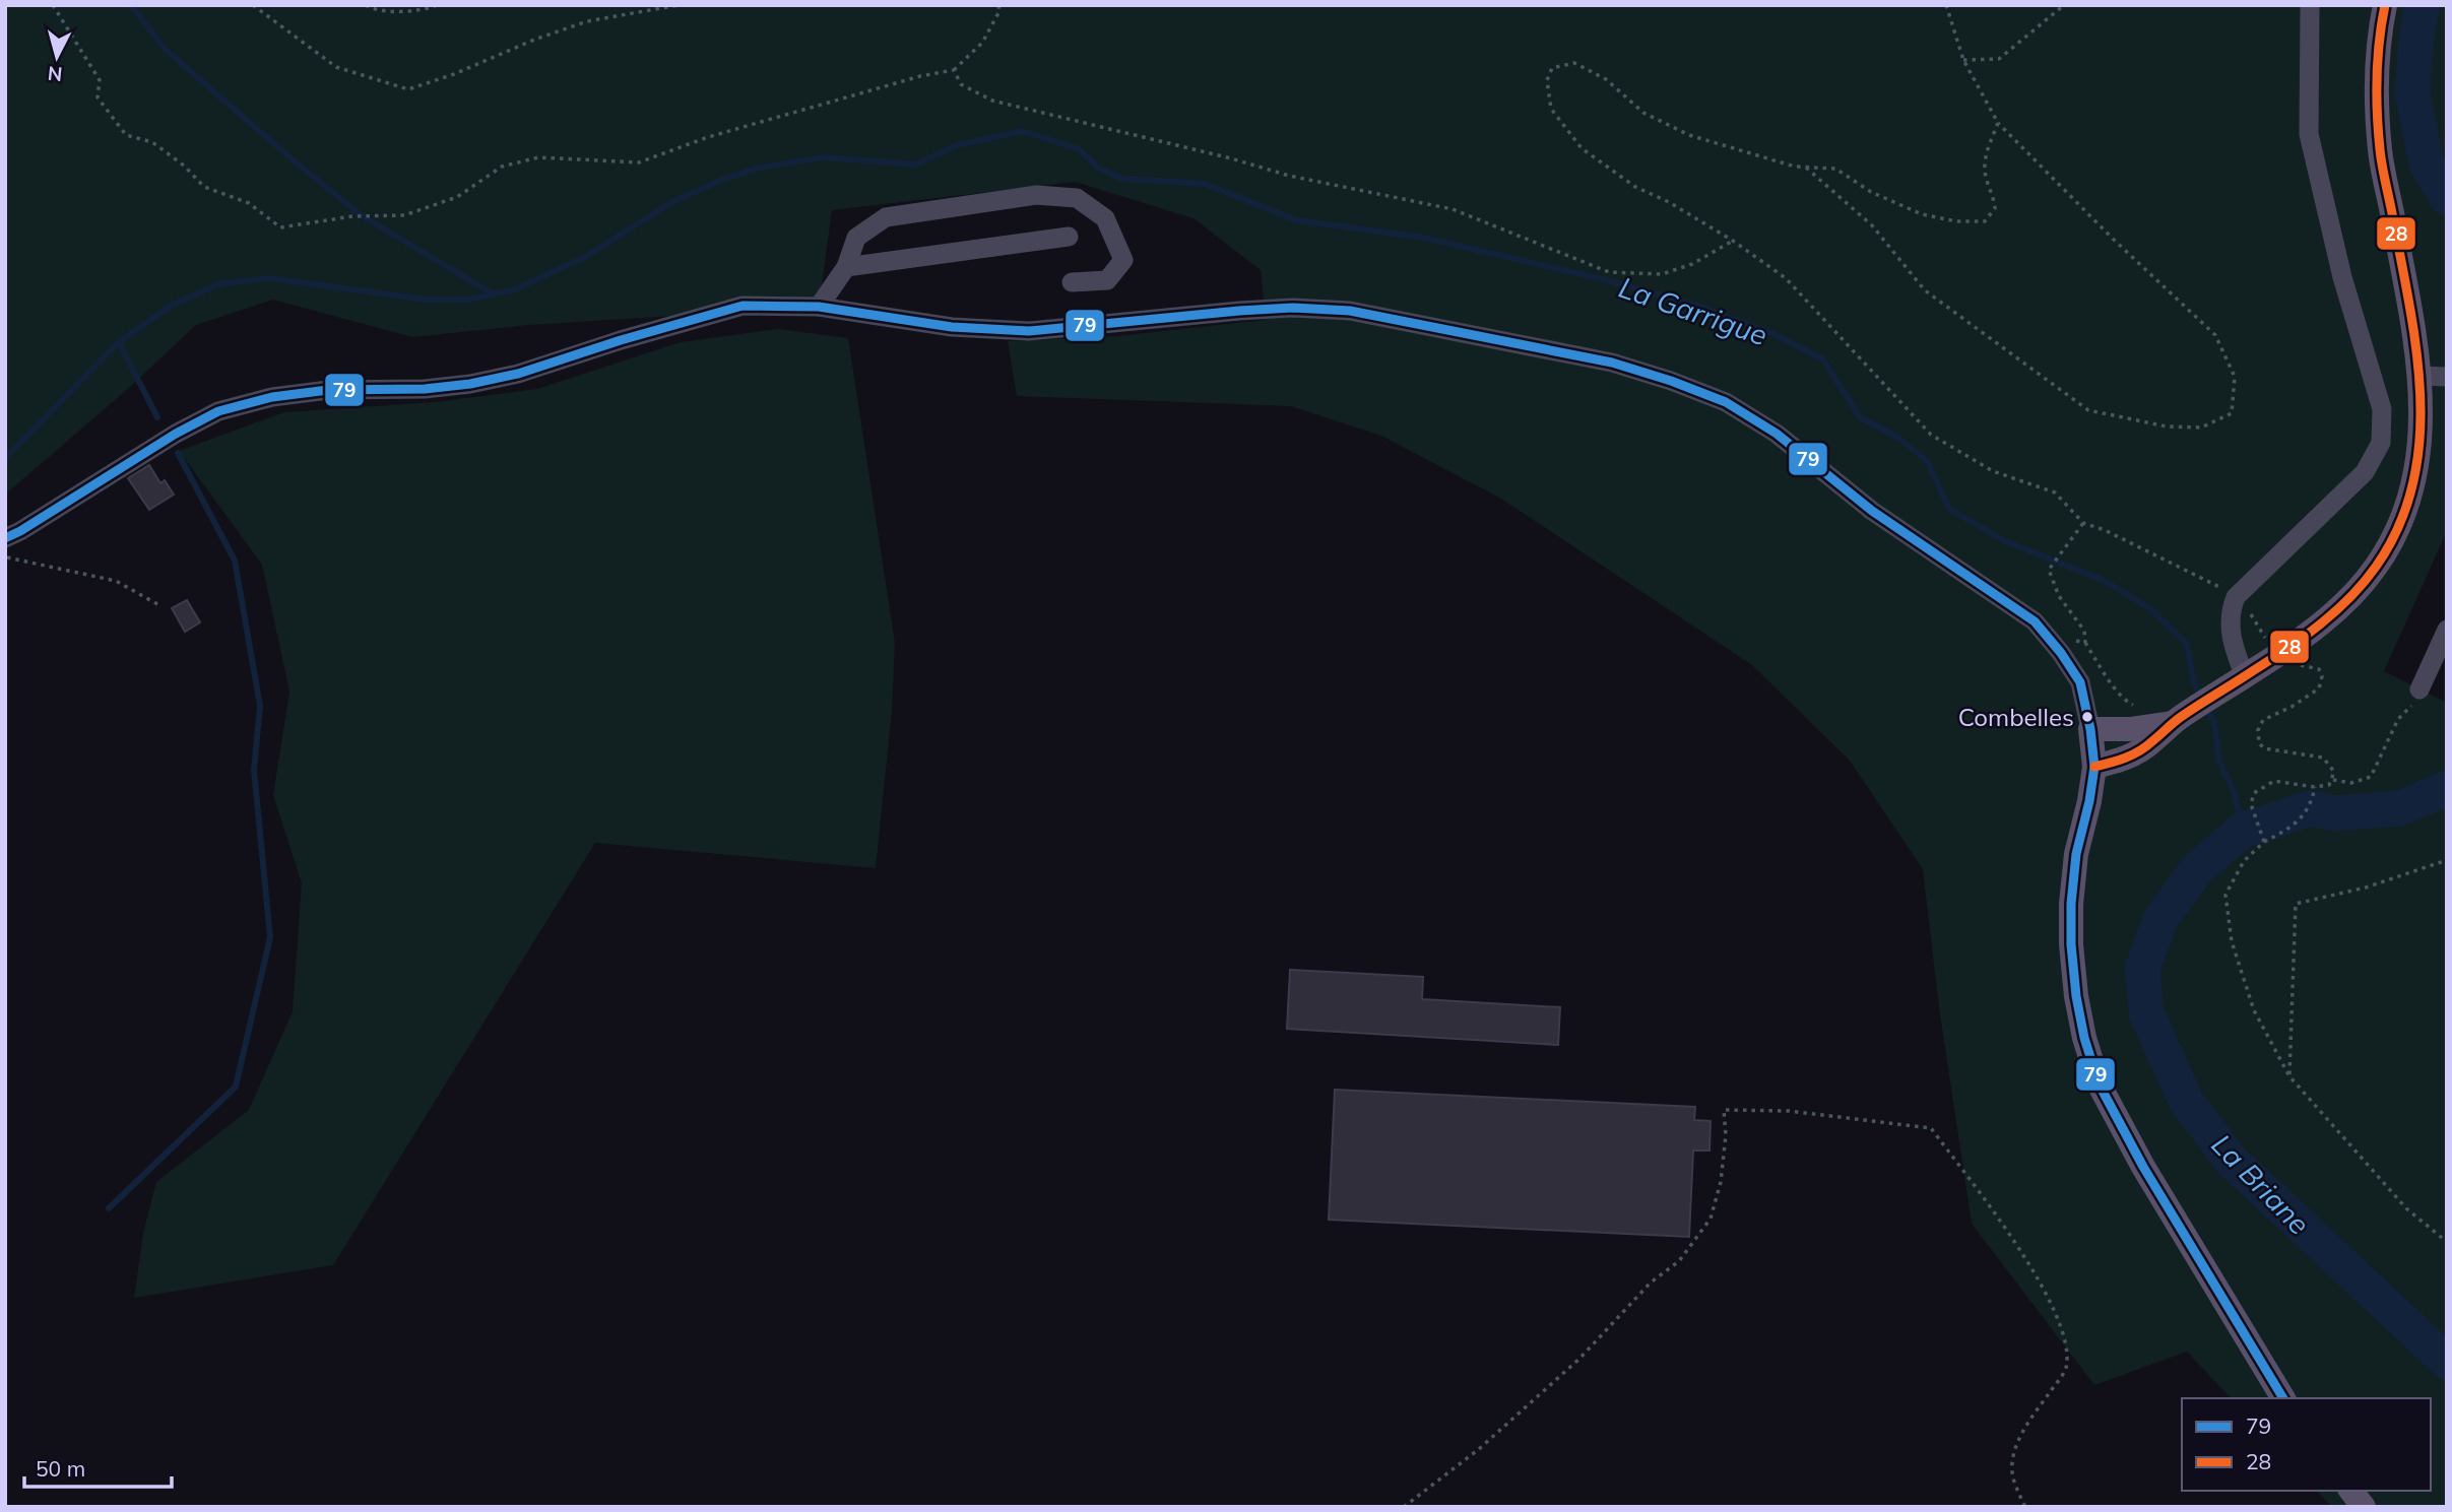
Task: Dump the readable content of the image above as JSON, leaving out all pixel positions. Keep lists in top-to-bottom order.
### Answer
{
  "water": ["La Garrigue", "La Briane"],
  "places": ["Combelles"],
  "lines": ["transit line 28", "transit line 79"],
  "legend": ["79", "28"],
  "scale_bar": "50 m",
  "north": "bottom"
}
